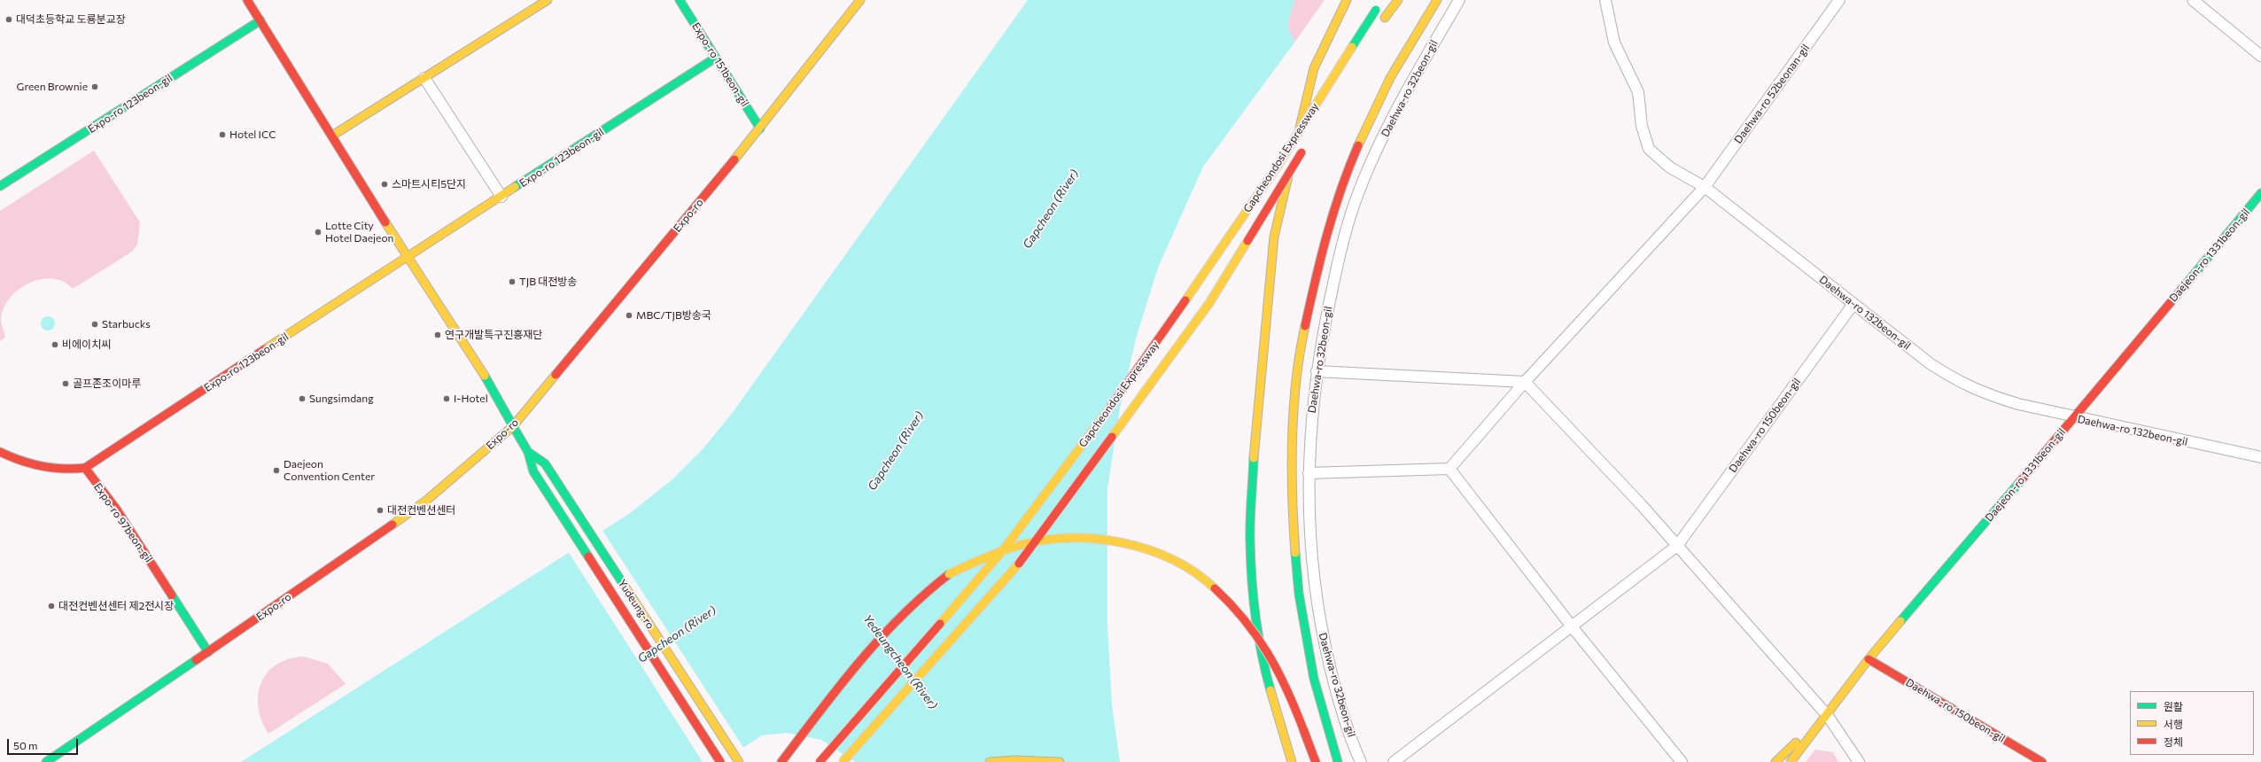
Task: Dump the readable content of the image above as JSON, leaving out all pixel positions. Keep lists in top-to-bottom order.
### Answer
{
  "streets": {
    "main road": [
      "Expo-ro 151beon-gil",
      "Expo-ro 123beon-gil",
      "Gapcheondosi Expressway",
      "Expo-ro",
      "Daejeon-ro 1331beon-gil",
      "Daehwa-ro 150beon-gil",
      "Expo-ro 97beon-gil",
      "Yudeung-ro"
    ],
    "street": ["Daehwa-ro 32beon-gil", "Daehwa-ro 52beonan-gil", "Daehwa-ro 132beon-gil"]
  },
  "crossings": [
    ["Expo-ro 151beon-gil", "Expo-ro 123beon-gil"],
    ["Expo-ro 151beon-gil", "Expo-ro"],
    ["Daehwa-ro 52beonan-gil", "Daehwa-ro 132beon-gil"],
    ["Expo-ro 123beon-gil", "Expo-ro 97beon-gil"],
    ["Expo-ro", "Expo-ro 97beon-gil"],
    ["Expo-ro", "Yudeung-ro"],
    ["Daejeon-ro 1331beon-gil", "Daehwa-ro 132beon-gil"],
    ["Daejeon-ro 1331beon-gil", "Daehwa-ro 150beon-gil"],
    ["Daehwa-ro 132beon-gil", "Daehwa-ro 150beon-gil"]
  ],
  "water": ["Gapcheon (River)", "Yedeungcheon (River)"],
  "places": [
    "대덕초등학교 도룡분교장",
    "Green Brownie",
    "Hotel ICC",
    "스마트시티5단지",
    "Lotte City Hotel Daejeon",
    "TJB 대전방송",
    "MBC/TJB방송국",
    "Starbucks",
    "연구개발특구진흥재단",
    "비에이치씨",
    "골프존조이마루",
    "Sungsimdang",
    "I-Hotel",
    "Daejeon Convention Center",
    "대전컨벤션센터",
    "대전컨벤션센터 제2전시장"
  ],
  "legend": ["원활", "서행", "정체"],
  "scale_bar": "50 m"
}
